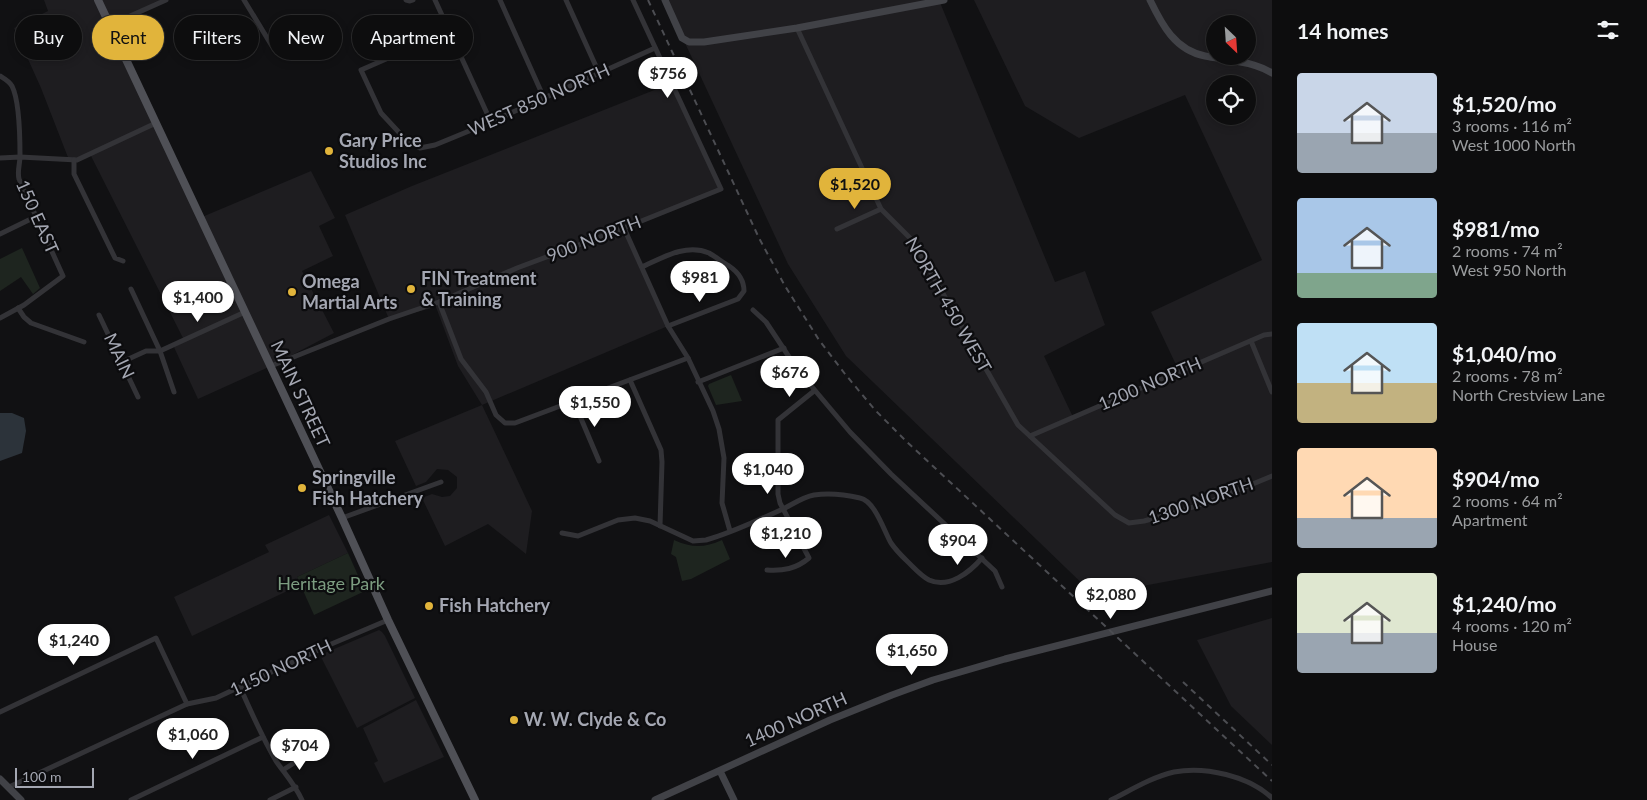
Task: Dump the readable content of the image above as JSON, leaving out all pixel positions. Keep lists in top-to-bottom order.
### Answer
{
  "streets": {
    "main road": ["MAIN STREET", "1400 NORTH"],
    "street": [
      "WEST 850 NORTH",
      "150 EAST",
      "900 NORTH",
      "NORTH 450 WEST",
      "MAIN",
      "1200 NORTH",
      "1300 NORTH",
      "1150 NORTH"
    ]
  },
  "crossings": [
    ["WEST 850 NORTH", "900 NORTH"],
    ["900 NORTH", "MAIN STREET"],
    ["NORTH 450 WEST", "1200 NORTH"],
    ["NORTH 450 WEST", "1300 NORTH"],
    ["MAIN STREET", "1150 NORTH"]
  ],
  "parks": ["Heritage Park"],
  "places": [
    "Gary Price Studios Inc",
    "FIN Treatment & Training",
    "Omega Martial Arts",
    "Springville Fish Hatchery",
    "Fish Hatchery",
    "W. W. Clyde & Co"
  ],
  "scale_bar": "100 m",
  "north": "bottom right",
  "page": {
    "heading": "14 homes",
    "chip": [
      "Buy",
      "Rent",
      "Filters",
      "New",
      "Apartment"
    ],
    "price": [
      "$756",
      "$1,520",
      "$981",
      "$1,400",
      "$676",
      "$1,550",
      "$1,040",
      "$1,210",
      "$904",
      "$2,080",
      "$1,240",
      "$1,650",
      "$1,060",
      "$704"
    ],
    "list": [
      {
        "name": "$1,520/mo",
        "note": "3 rooms · 116 m² · West 1000 North"
      },
      {
        "name": "$981/mo",
        "note": "2 rooms · 74 m² · West 950 North"
      },
      {
        "name": "$1,040/mo",
        "note": "2 rooms · 78 m² · North Crestview Lane"
      },
      {
        "name": "$904/mo",
        "note": "2 rooms · 64 m² · Apartment"
      },
      {
        "name": "$1,240/mo",
        "note": "4 rooms · 120 m² · House"
      }
    ],
    "scale": "100 m"
  }
}
